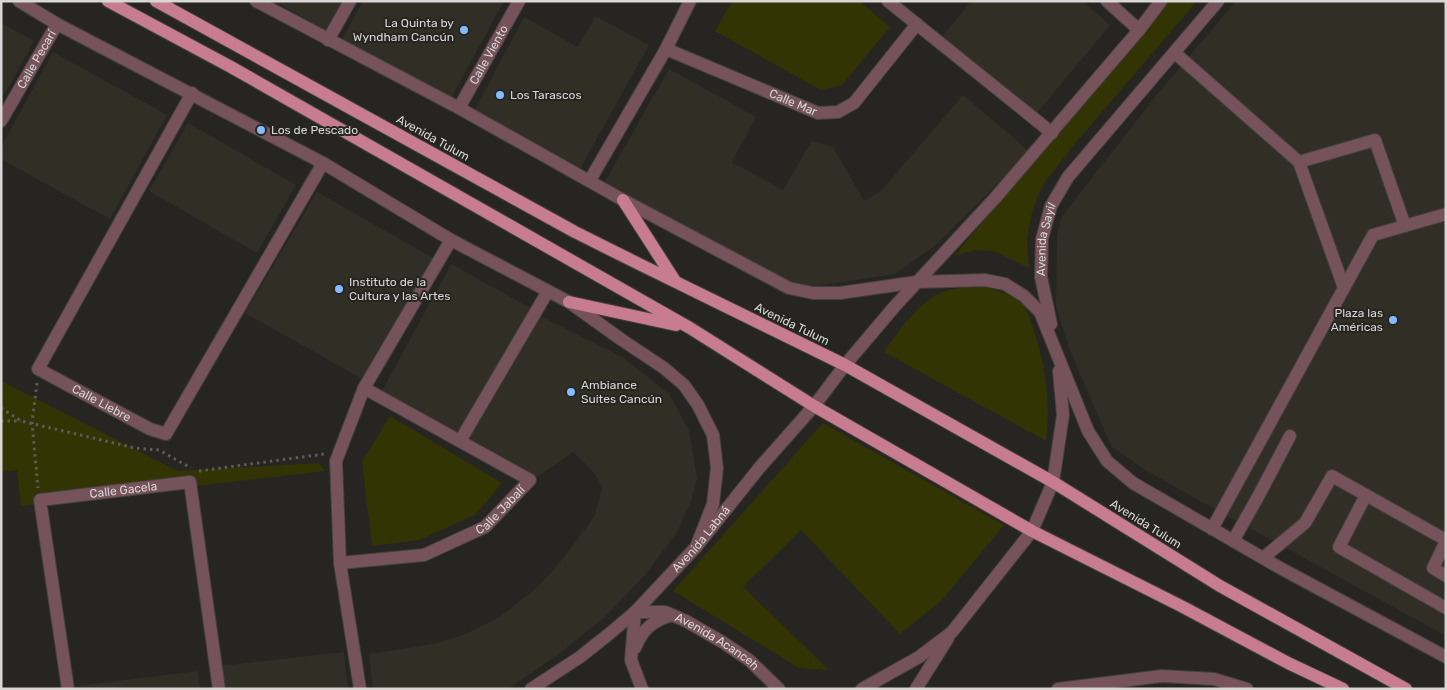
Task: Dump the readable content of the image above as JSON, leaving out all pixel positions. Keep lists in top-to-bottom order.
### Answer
{
  "streets": {
    "main road": ["Avenida Tulum"],
    "street": [
      "Calle Viento",
      "Calle Pecarí",
      "Calle Mar",
      "Avenida Sayil",
      "Calle Liebre",
      "Calle Gacela",
      "Calle Jabalí",
      "Avenida Labná",
      "Avenida Acanceh"
    ]
  },
  "crossings": [
    ["Avenida Tulum", "Avenida Sayil"],
    ["Avenida Tulum", "Avenida Labná"],
    ["Avenida Labná", "Avenida Acanceh"]
  ],
  "places": [
    "La Quinta by Wyndham Cancún",
    "Los Tarascos",
    "Los de Pescado",
    "Instituto de la Cultura y las Artes",
    "Plaza las Américas",
    "Ambiance Suites Cancún"
  ]
}
